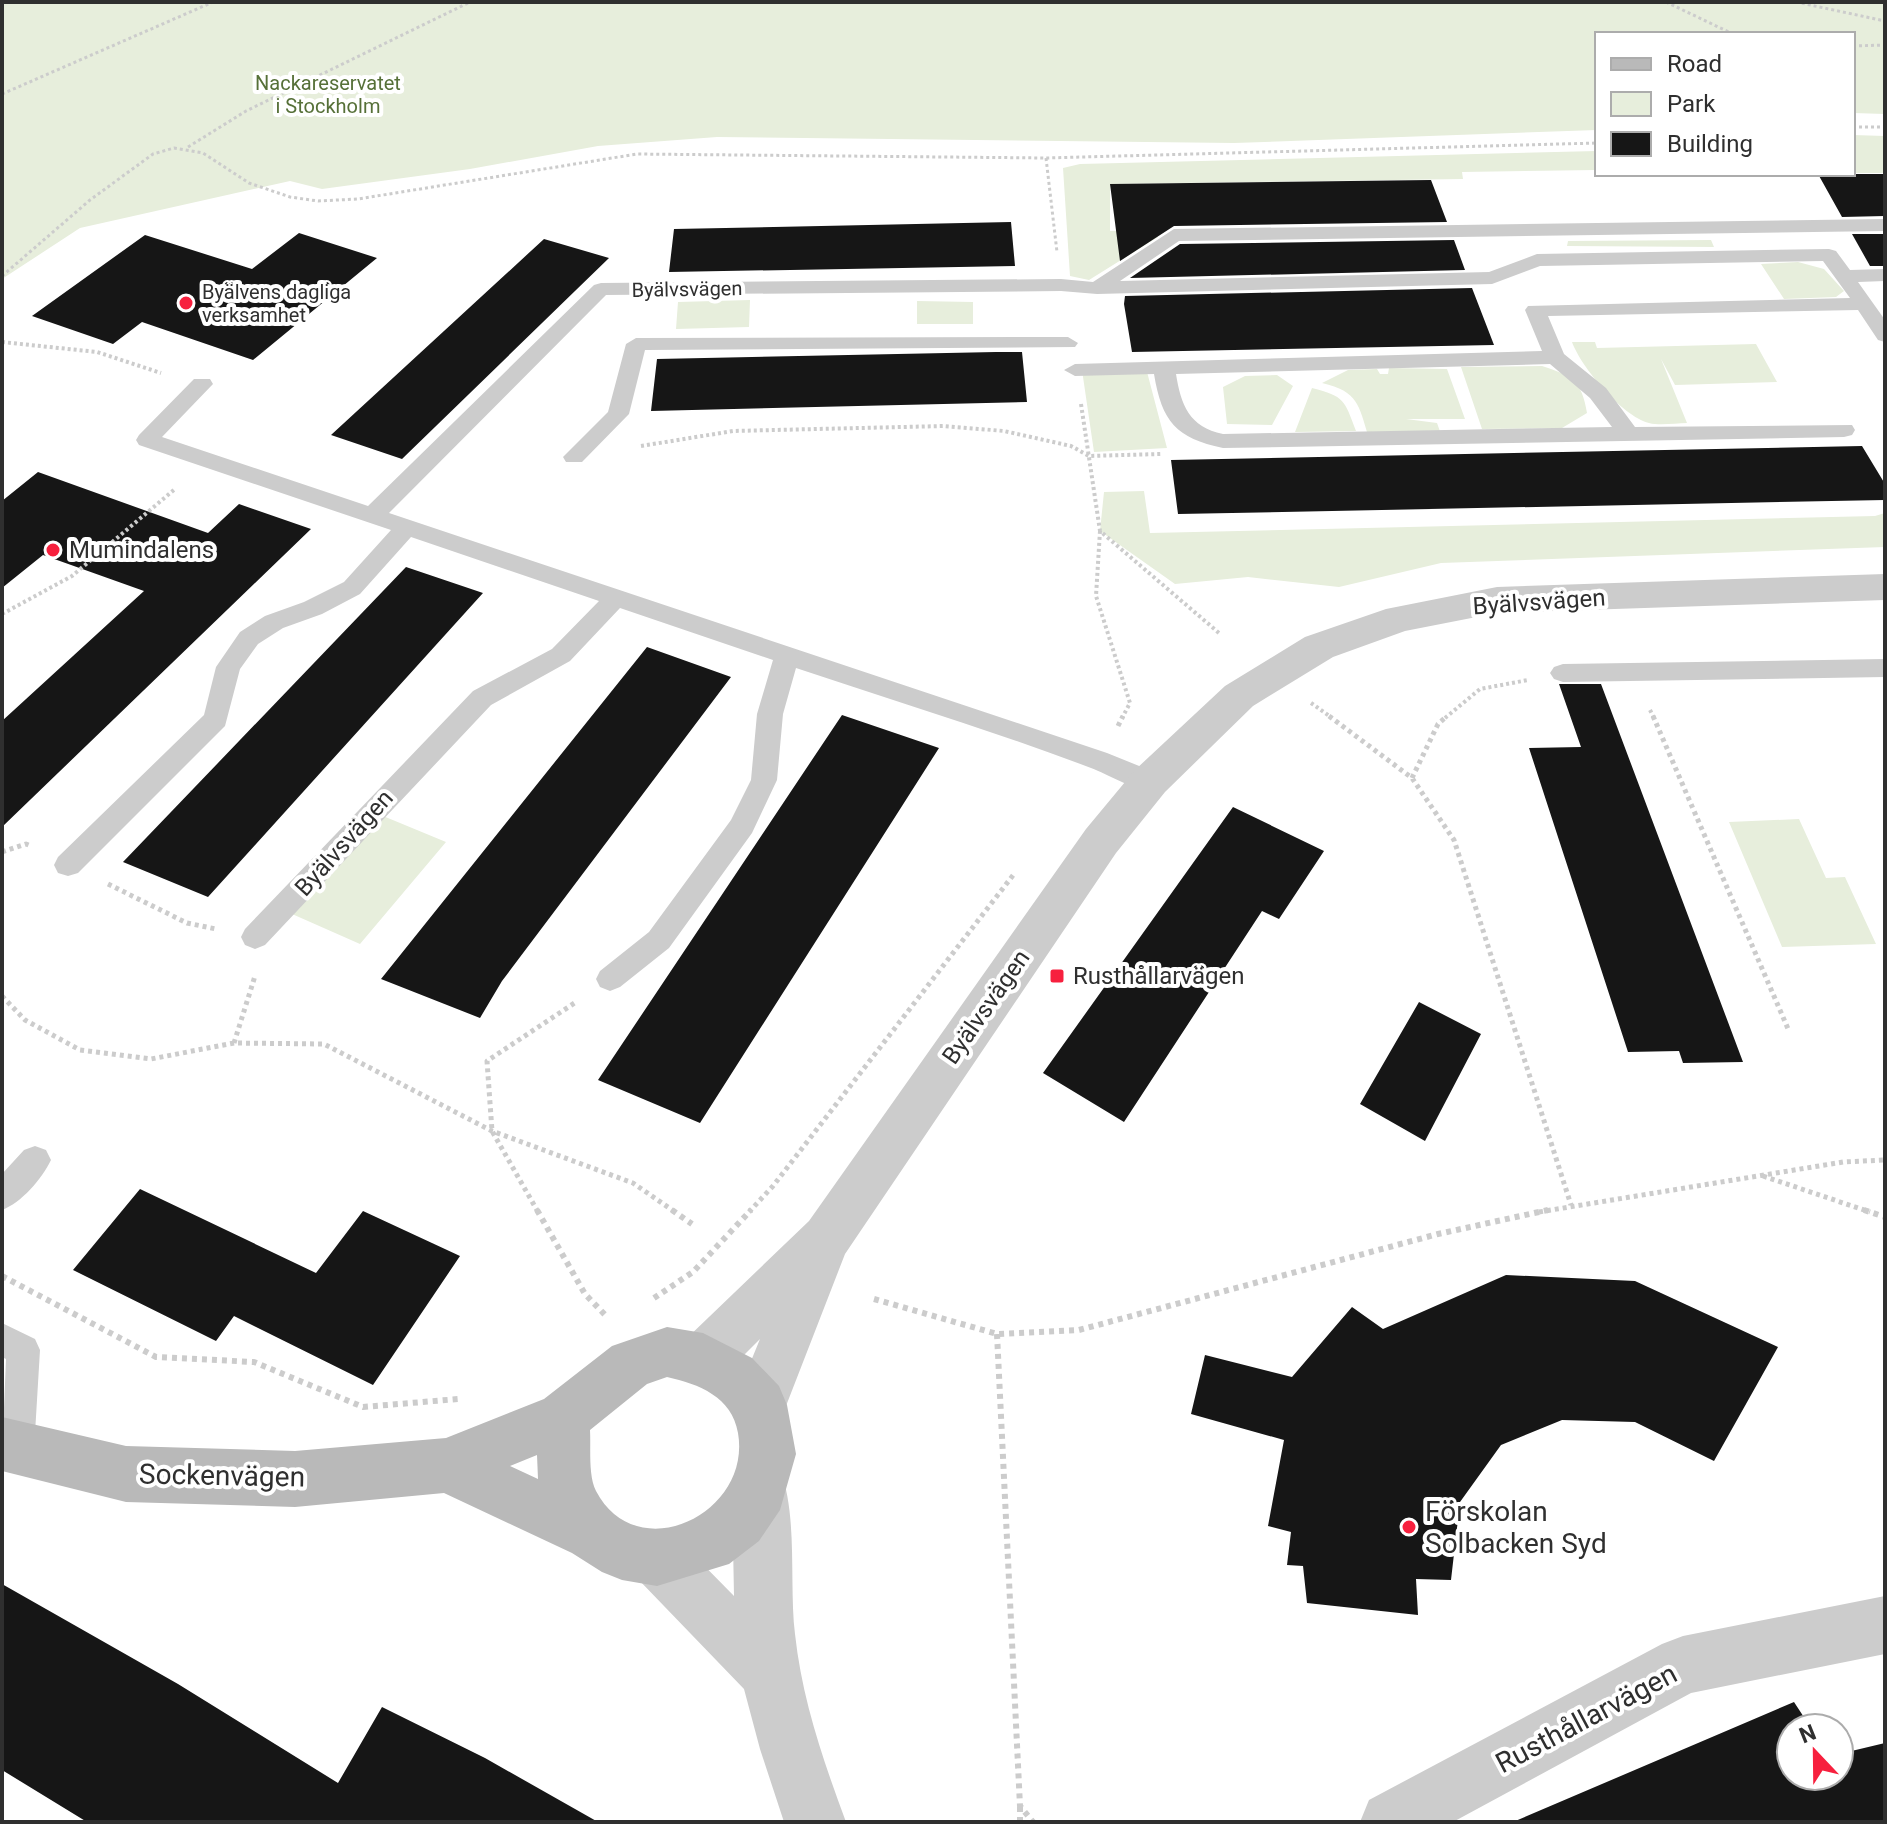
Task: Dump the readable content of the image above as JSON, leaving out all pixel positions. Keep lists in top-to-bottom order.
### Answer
{
  "streets": {
    "street": ["Byälvsvägen", "Sockenvägen", "Rusthållarvägen"]
  },
  "crossings": [
    ["Byälvsvägen", "Sockenvägen"]
  ],
  "parks": ["Nackareservatet i Stockholm"],
  "places": {
    "other": ["Byälvens dagliga verksamhet", "Mumindalens", "Förskolan Solbacken Syd"],
    "transit": ["Rusthållarvägen"]
  },
  "legend": ["Road", "Park", "Building"],
  "north": "top"
}
